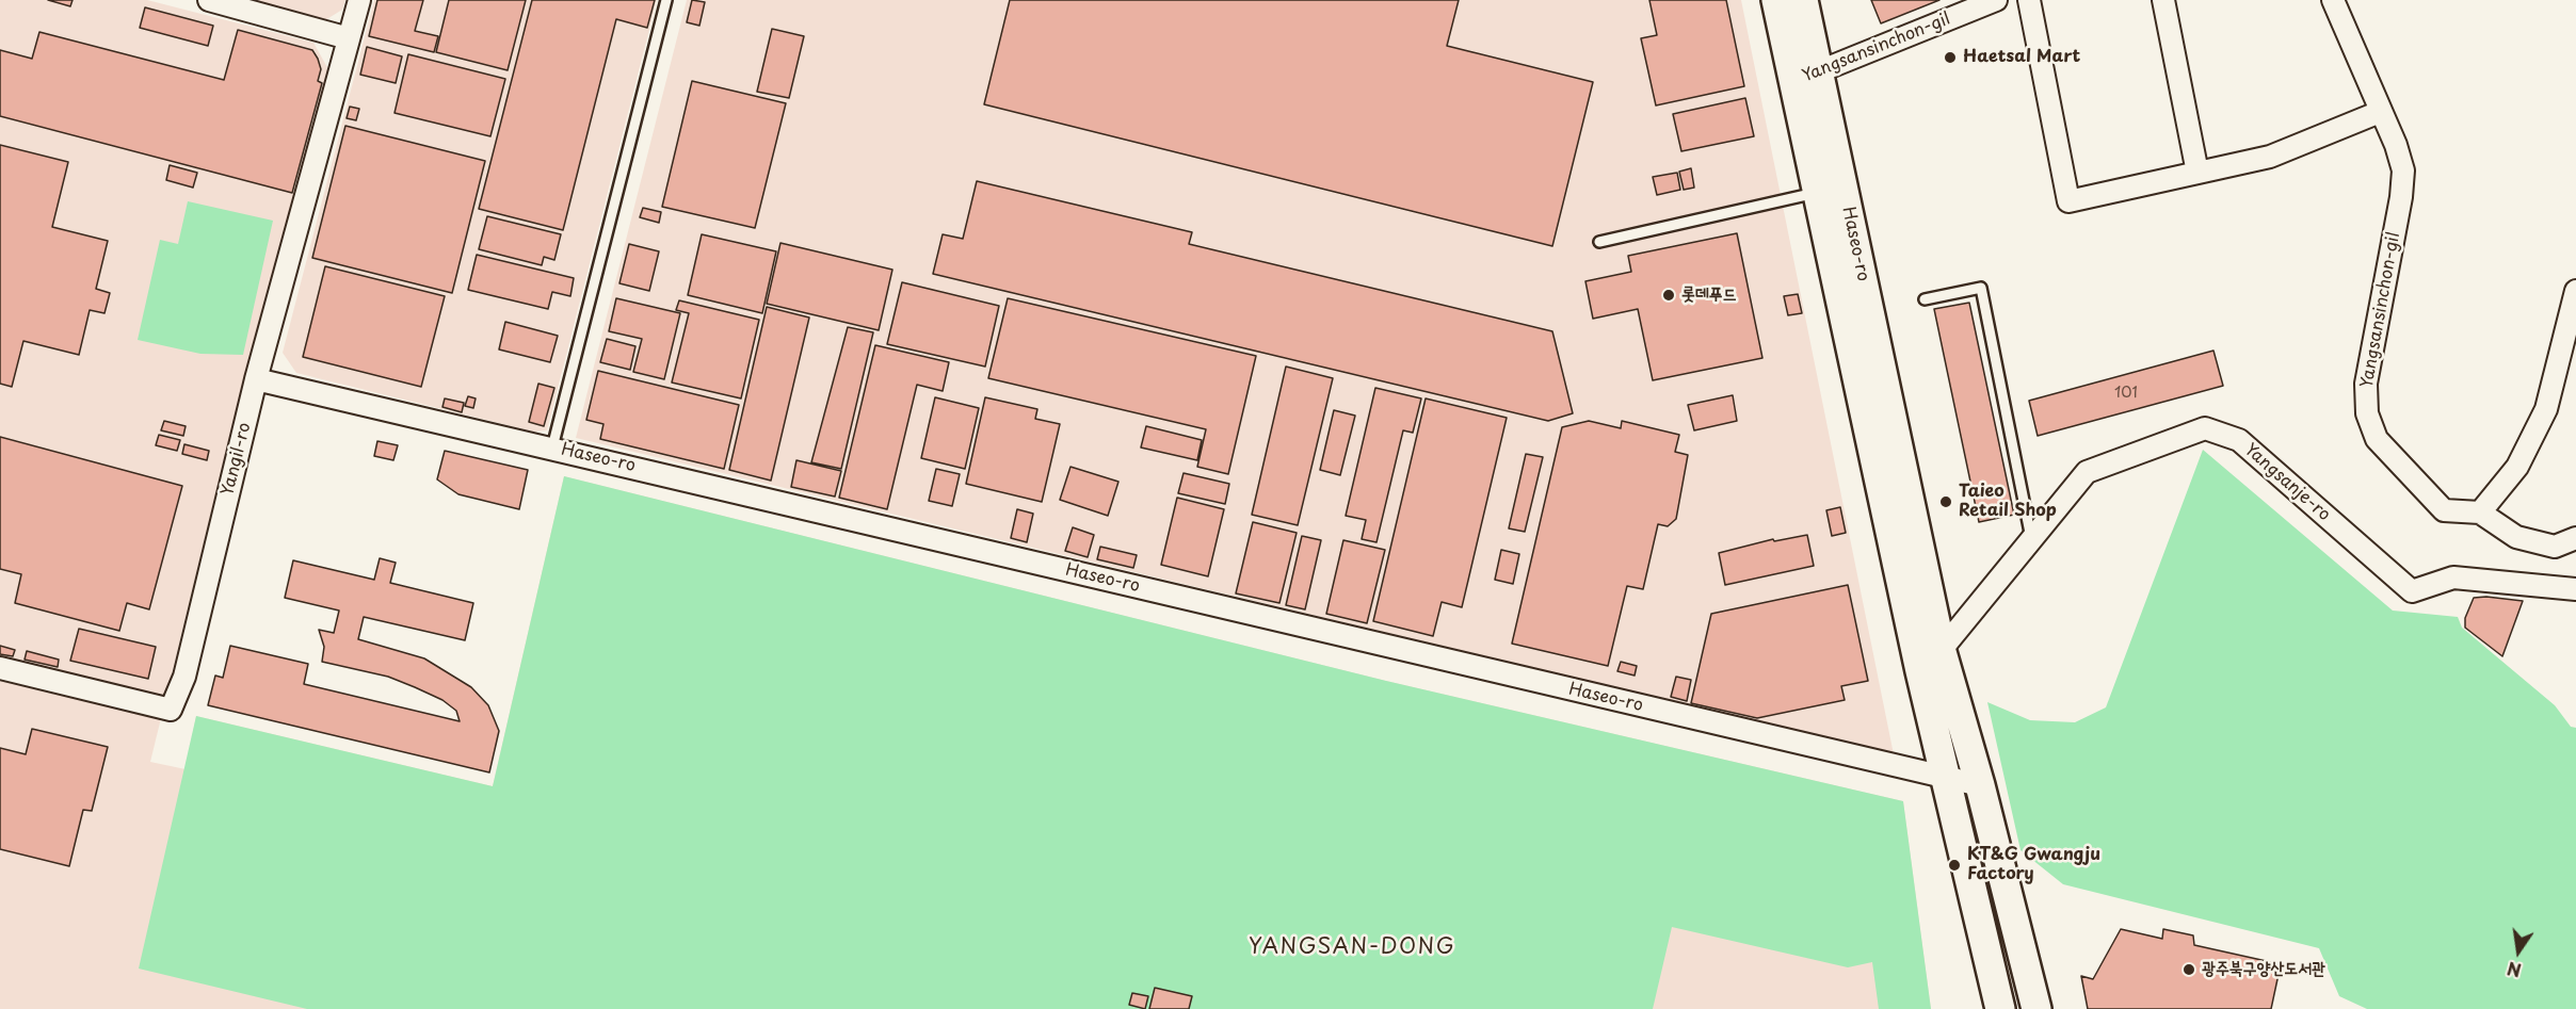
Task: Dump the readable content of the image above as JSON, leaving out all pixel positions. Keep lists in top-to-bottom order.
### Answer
{
  "streets": {
    "main road": ["Haseo-ro"],
    "street": ["Yangsansinchon-gil", "Yangil-ro", "Yangsanje-ro"]
  },
  "crossings": [
    ["Yangsansinchon-gil", "Haseo-ro"],
    ["Haseo-ro", "Yangil-ro"],
    ["Haseo-ro", "Yangsanje-ro"]
  ],
  "districts": ["YANGSAN-DONG"],
  "places": [
    "Haetsal Mart",
    "롯데푸드",
    "Taieo Retail Shop",
    "KT&G Gwangju Factory",
    "광주북구양산도서관"
  ],
  "house_numbers": ["101"],
  "north": "bottom"
}
